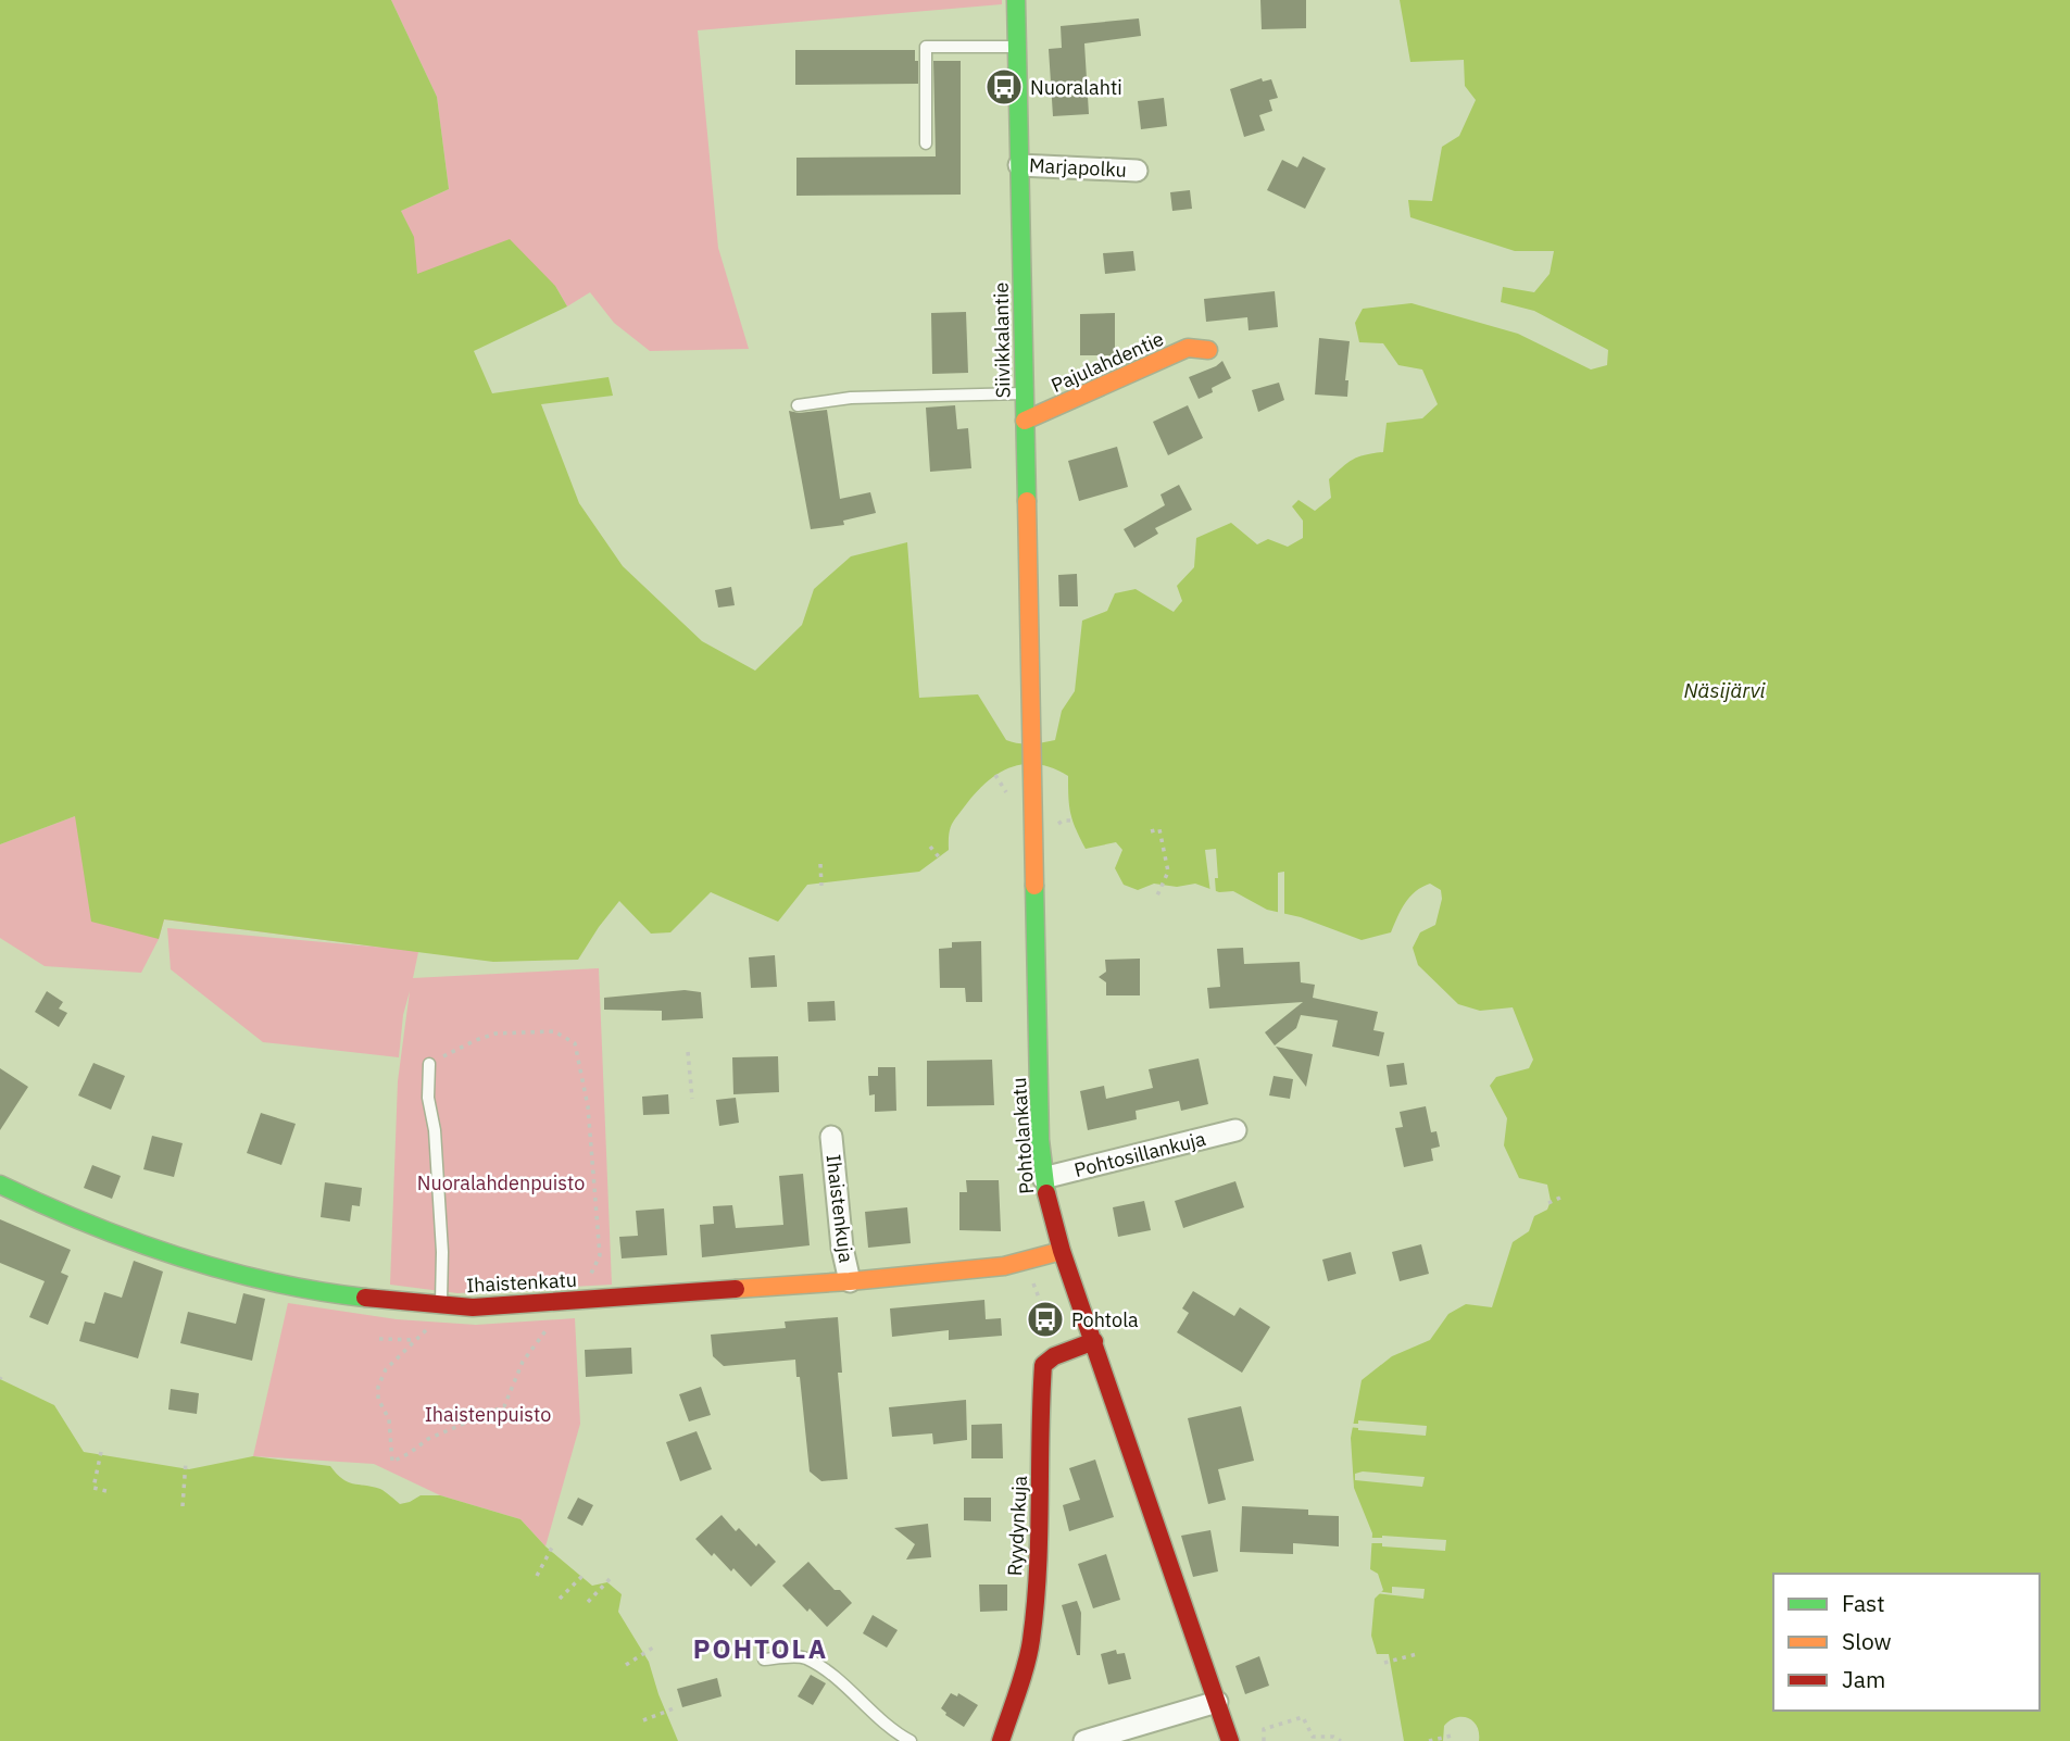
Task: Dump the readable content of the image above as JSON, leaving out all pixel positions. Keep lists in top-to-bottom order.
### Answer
{
  "streets": {
    "main road": [
      "Siivikkalantie",
      "Pajulahdentie",
      "Pohtolankatu",
      "Ihaistenkatu",
      "Ryydynkuja"
    ],
    "street": ["Marjapolku", "Pohtosillankuja", "Ihaistenkuja"]
  },
  "crossings": [
    ["Marjapolku", "Siivikkalantie"],
    ["Siivikkalantie", "Pajulahdentie"],
    ["Siivikkalantie", "Pohtolankatu"],
    ["Pohtolankatu", "Pohtosillankuja"],
    ["Pohtolankatu", "Ihaistenkatu"],
    ["Pohtolankatu", "Ryydynkuja"],
    ["Ihaistenkuja", "Ihaistenkatu"]
  ],
  "districts": ["POHTOLA"],
  "water": ["Näsijärvi"],
  "parks": ["Nuoralahdenpuisto", "Ihaistenpuisto"],
  "places": {
    "bus stop": ["Nuoralahti", "Pohtola"]
  },
  "legend": ["Fast", "Slow", "Jam"]
}
